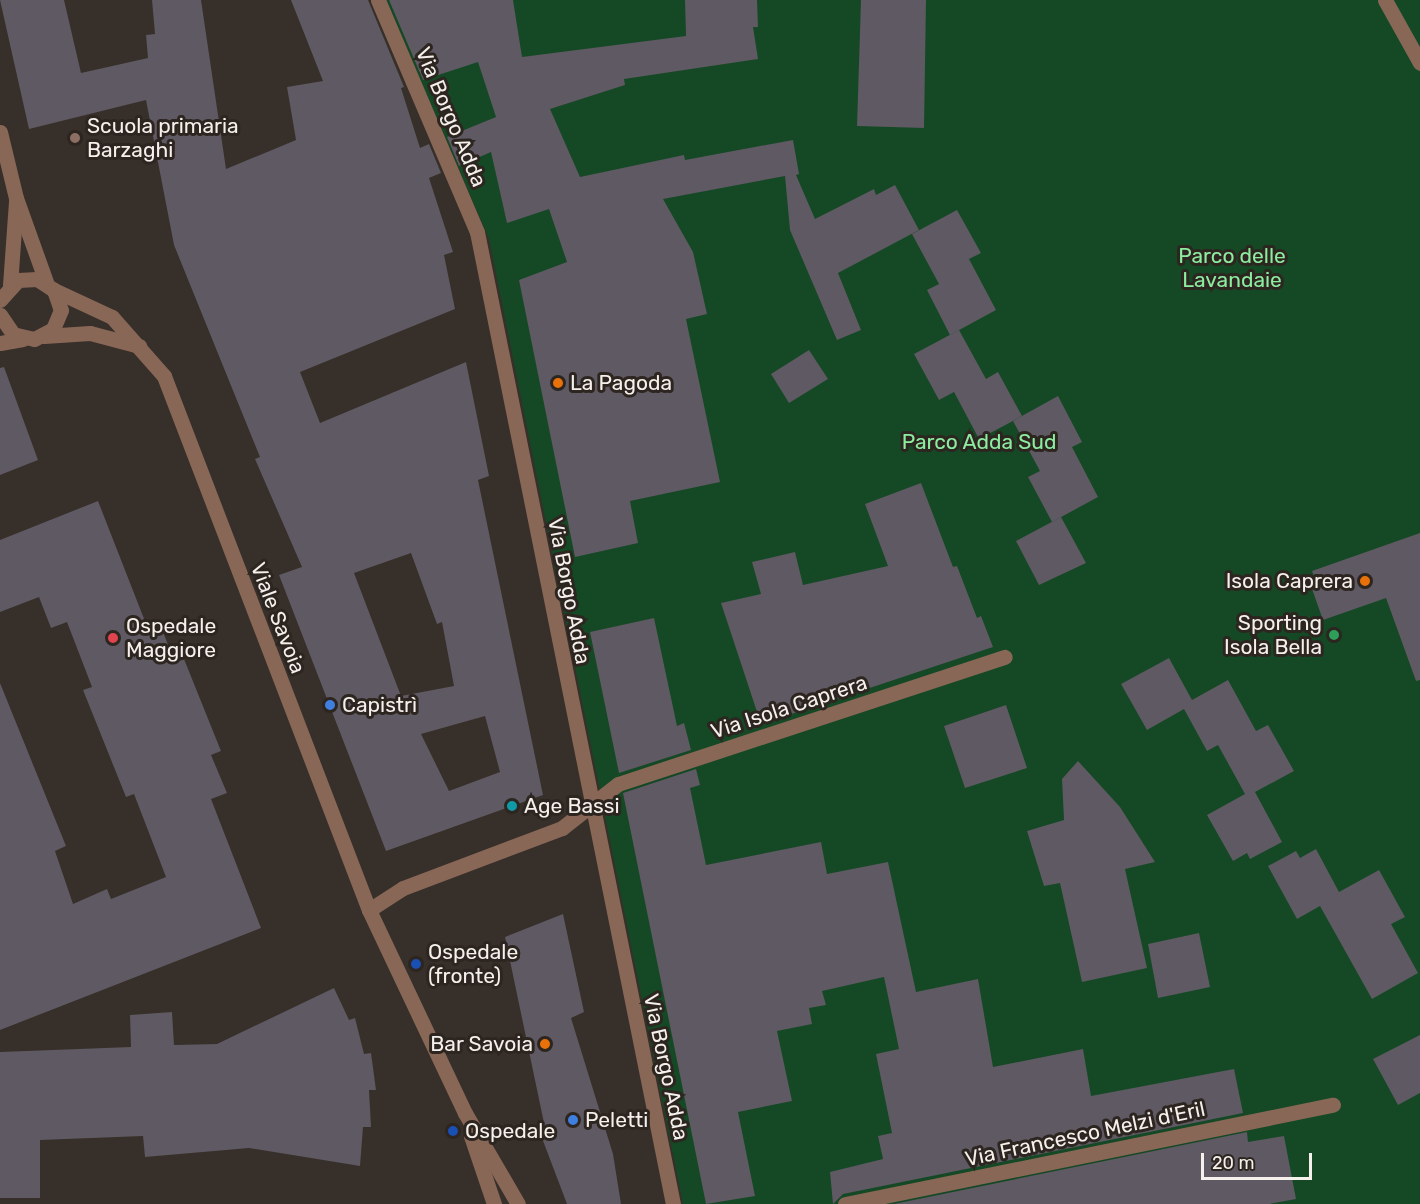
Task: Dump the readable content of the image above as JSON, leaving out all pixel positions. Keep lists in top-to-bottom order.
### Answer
{
  "streets": {
    "street": [
      "Via Borgo Adda",
      "Viale Savoia",
      "Via Isola Caprera",
      "Via Francesco Melzi d'Eril"
    ]
  },
  "crossings": [
    ["Via Borgo Adda", "Via Isola Caprera"],
    ["Viale Savoia", "Via Isola Caprera"]
  ],
  "parks": ["Parco delle Lavandaie", "Parco Adda Sud"],
  "places": [
    "Scuola primaria Barzaghi",
    "La Pagoda",
    "Isola Caprera",
    "Sporting Isola Bella",
    "Ospedale Maggiore",
    "Capistrì",
    "Age Bassi",
    "Ospedale (fronte)",
    "Bar Savoia",
    "Peletti",
    "Ospedale"
  ],
  "scale_bar": "20 m"
}
